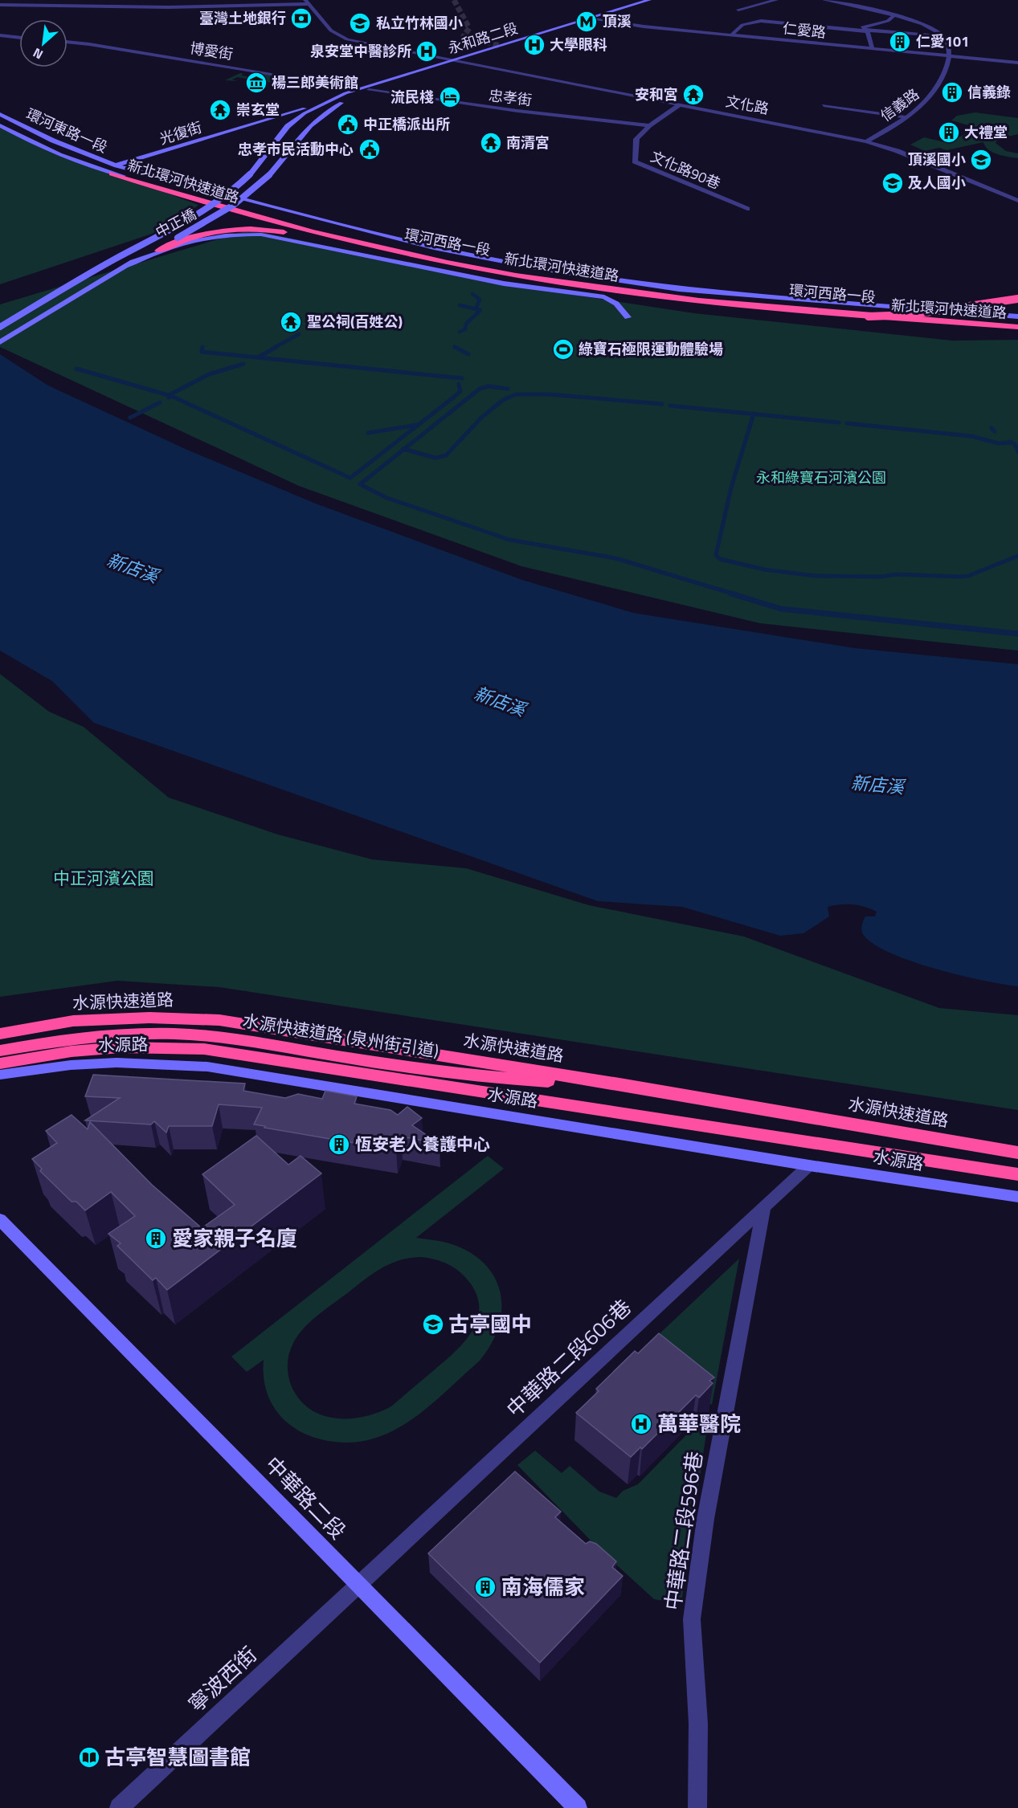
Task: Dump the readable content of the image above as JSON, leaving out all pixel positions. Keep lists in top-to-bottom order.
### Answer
{
  "streets": {
    "highway": ["新北環河快速道路", "水源快速道路", "水源快速道路 (泉州街引道)"],
    "main road": [
      "永和路二段",
      "環河東路一段",
      "光復街",
      "中正橋",
      "環河西路一段",
      "水源路",
      "中華路二段"
    ],
    "street": [
      "仁愛路",
      "博愛街",
      "忠孝街",
      "文化路",
      "信義路",
      "文化路90巷",
      "中華路二段606巷",
      "中華路二段596巷",
      "寧波西街"
    ]
  },
  "crossings": [
    ["仁愛路", "永和路二段"],
    ["仁愛路", "信義路"],
    ["永和路二段", "博愛街"],
    ["永和路二段", "忠孝街"],
    ["永和路二段", "文化路"],
    ["永和路二段", "光復街"],
    ["永和路二段", "中正橋"],
    ["忠孝街", "文化路90巷"],
    ["忠孝街", "中正橋"],
    ["文化路", "信義路"],
    ["文化路", "文化路90巷"],
    ["環河東路一段", "光復街"],
    ["環河東路一段", "新北環河快速道路"],
    ["環河東路一段", "環河西路一段"],
    ["光復街", "中正橋"],
    ["水源快速道路", "水源快速道路 (泉州街引道)"],
    ["水源路", "中華路二段606巷"],
    ["中華路二段606巷", "中華路二段"],
    ["中華路二段606巷", "中華路二段596巷"],
    ["中華路二段606巷", "寧波西街"],
    ["中華路二段", "寧波西街"]
  ],
  "water": ["新店溪"],
  "parks": ["永和綠寶石河濱公園", "中正河濱公園"],
  "places": {
    "bank": ["臺灣土地銀行"],
    "metro station": ["頂溪"],
    "school or university": [
      "私立竹林國小",
      "頂溪國小",
      "及人國小",
      "古亭國中"
    ],
    "building": [
      "仁愛101",
      "信義錄",
      "大禮堂",
      "恆安老人養護中心",
      "愛家親子名廈",
      "南海儒家"
    ],
    "hospital": ["大學眼科", "泉安堂中醫診所", "萬華醫院"],
    "museum": ["楊三郎美術館"],
    "temple": [
      "安和宮",
      "崇玄堂",
      "南清宮",
      "聖公祠(百姓公)"
    ],
    "hotel": ["流民棧"],
    "public building": ["中正橋派出所", "忠孝市民活動中心"],
    "sports": ["綠寶石極限運動體驗場"],
    "library": ["古亭智慧圖書館"]
  },
  "north": "bottom left"
}
